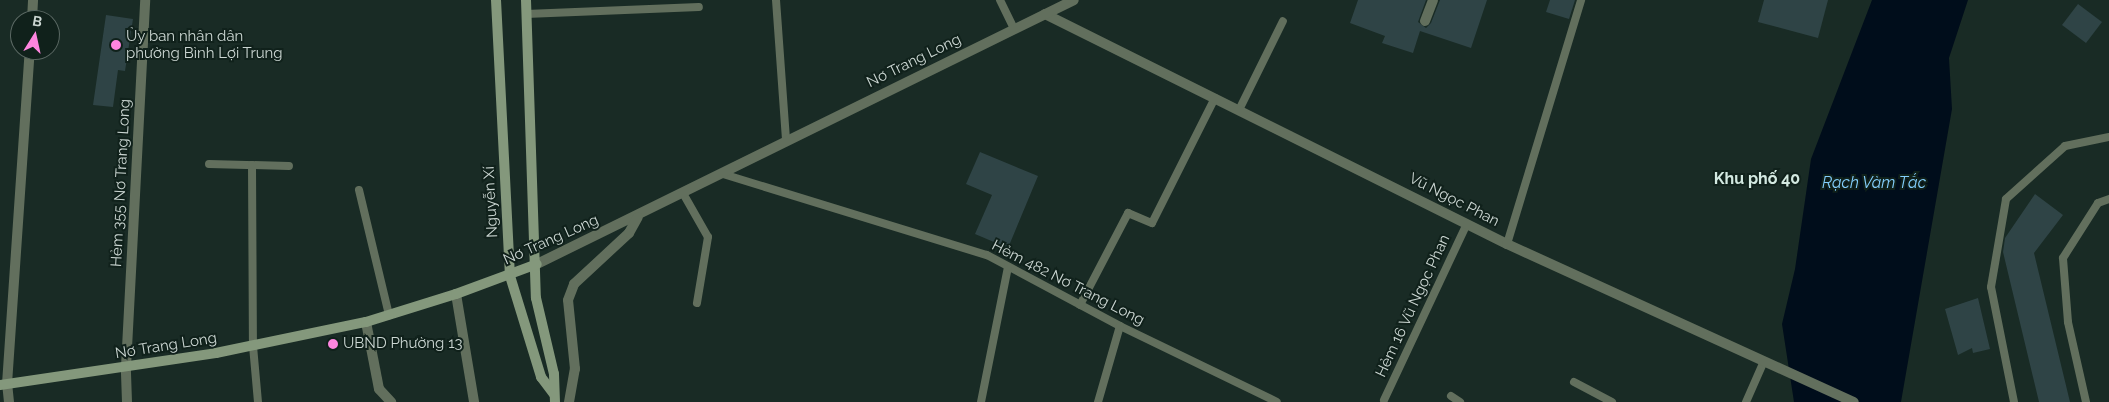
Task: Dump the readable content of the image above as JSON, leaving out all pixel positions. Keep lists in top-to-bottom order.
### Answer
{
  "streets": {
    "main road": ["Nơ Trang Long", "Nguyễn Xí"],
    "street": ["Hẻm 355 Nơ Trang Long", "Vũ Ngọc Phan"],
    "lane": ["Hẻm 482 Nơ Trang Long", "Hẻm 16 Vũ Ngọc Phan"]
  },
  "crossings": [
    ["Nơ Trang Long", "Hẻm 355 Nơ Trang Long"],
    ["Nơ Trang Long", "Vũ Ngọc Phan"],
    ["Nơ Trang Long", "Nguyễn Xí"],
    ["Nơ Trang Long", "Hẻm 482 Nơ Trang Long"],
    ["Vũ Ngọc Phan", "Hẻm 16 Vũ Ngọc Phan"]
  ],
  "districts": ["Khu phố 40"],
  "water": ["Rạch Vàm Tắc"],
  "places": ["Ủy ban nhân dân phường Bình Lợi Trung", "UBND Phường 13"],
  "north": "top"
}
